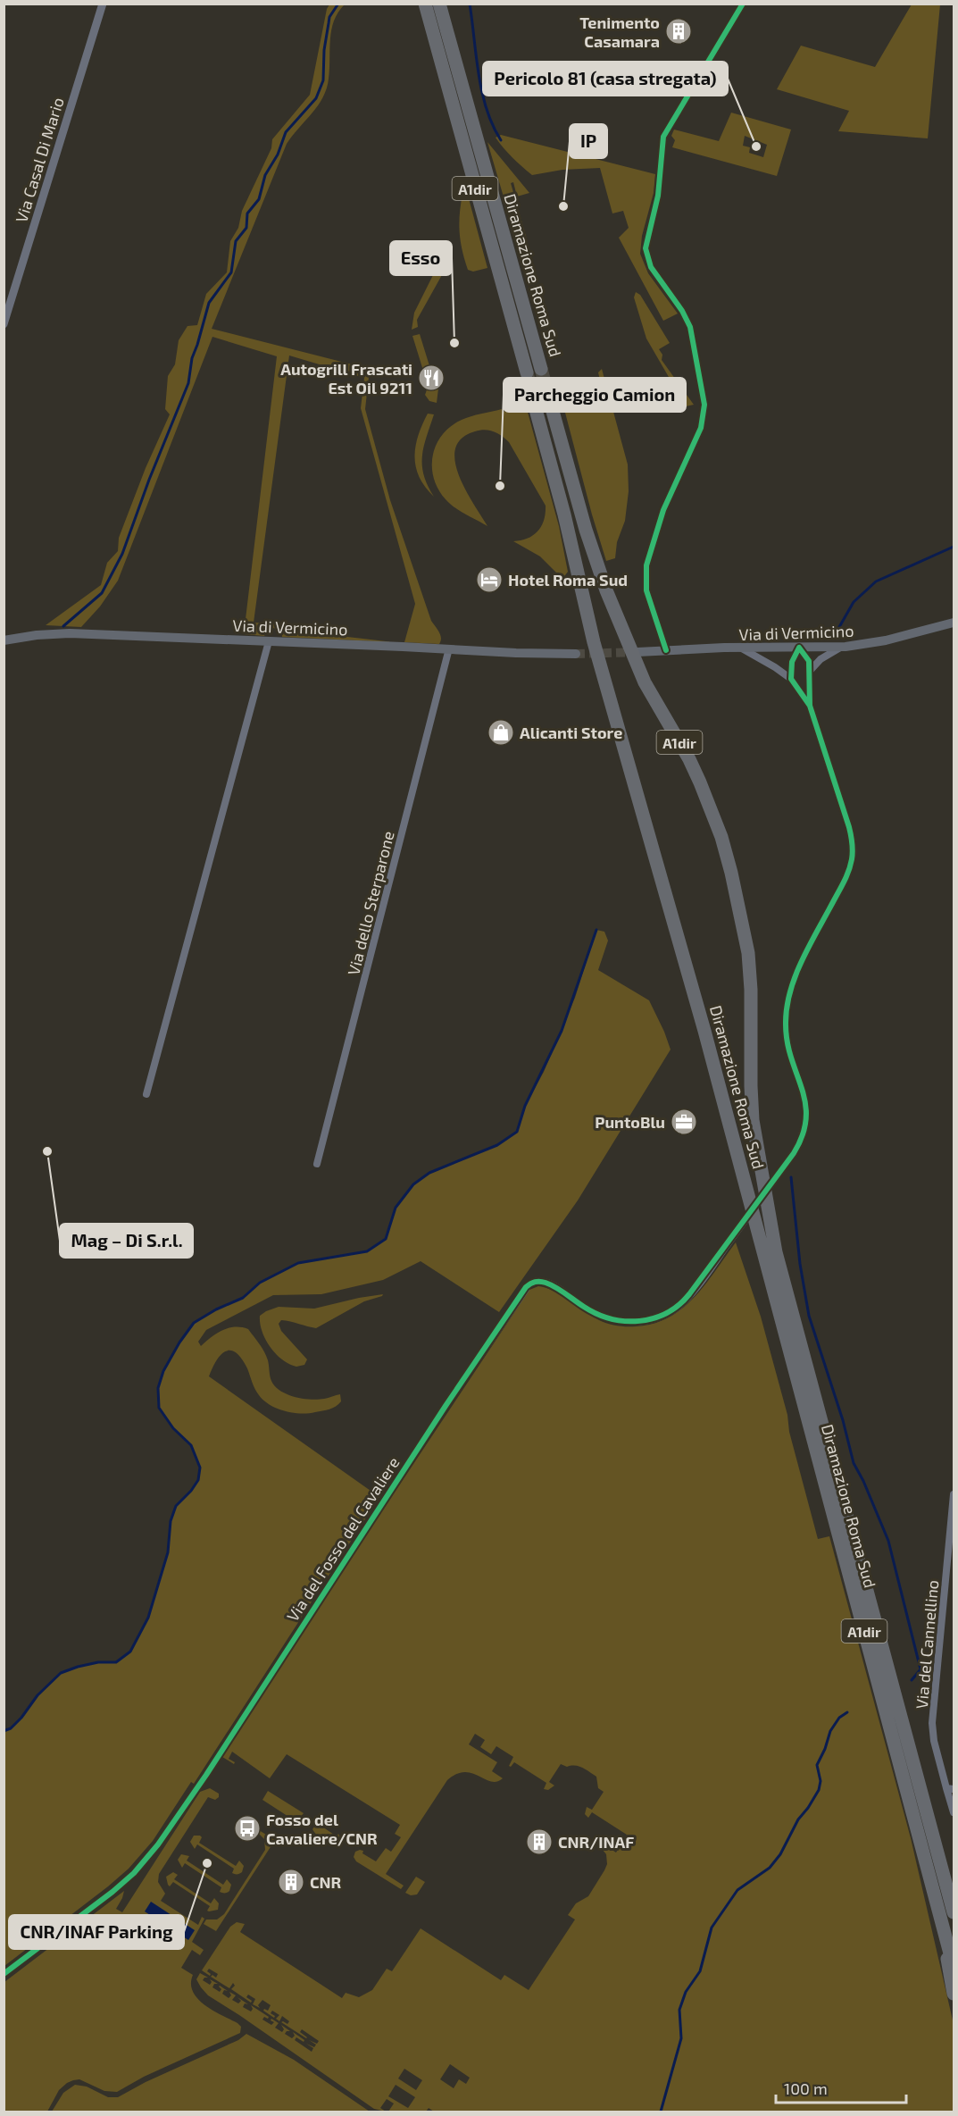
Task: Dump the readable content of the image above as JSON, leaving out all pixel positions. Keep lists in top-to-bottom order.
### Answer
{
  "streets": {
    "highway": ["A1dir", "Diramazione Roma Sud"],
    "main road": ["Via di Vermicino"],
    "street": [
      "Via Casal Di Mario",
      "Via dello Sterparone",
      "Via del Fosso del Cavaliere",
      "Via del Cannellino"
    ]
  },
  "crossings": [
    ["Via di Vermicino", "Via dello Sterparone"]
  ],
  "places": {
    "building": ["Tenimento Casamara", "CNR/INAF", "CNR"],
    "other": [
      "Pericolo 81 (casa stregata)",
      "IP",
      "Esso",
      "Parcheggio Camion",
      "Mag – Di S.r.l.",
      "CNR/INAF Parking"
    ],
    "restaurant": ["Autogrill Frascati Est Oil 9211"],
    "hotel": ["Hotel Roma Sud"],
    "shop": ["Alicanti Store"],
    "office": ["PuntoBlu"],
    "bus stop": ["Fosso del Cavaliere/CNR"]
  },
  "scale_bar": "100 m"
}
